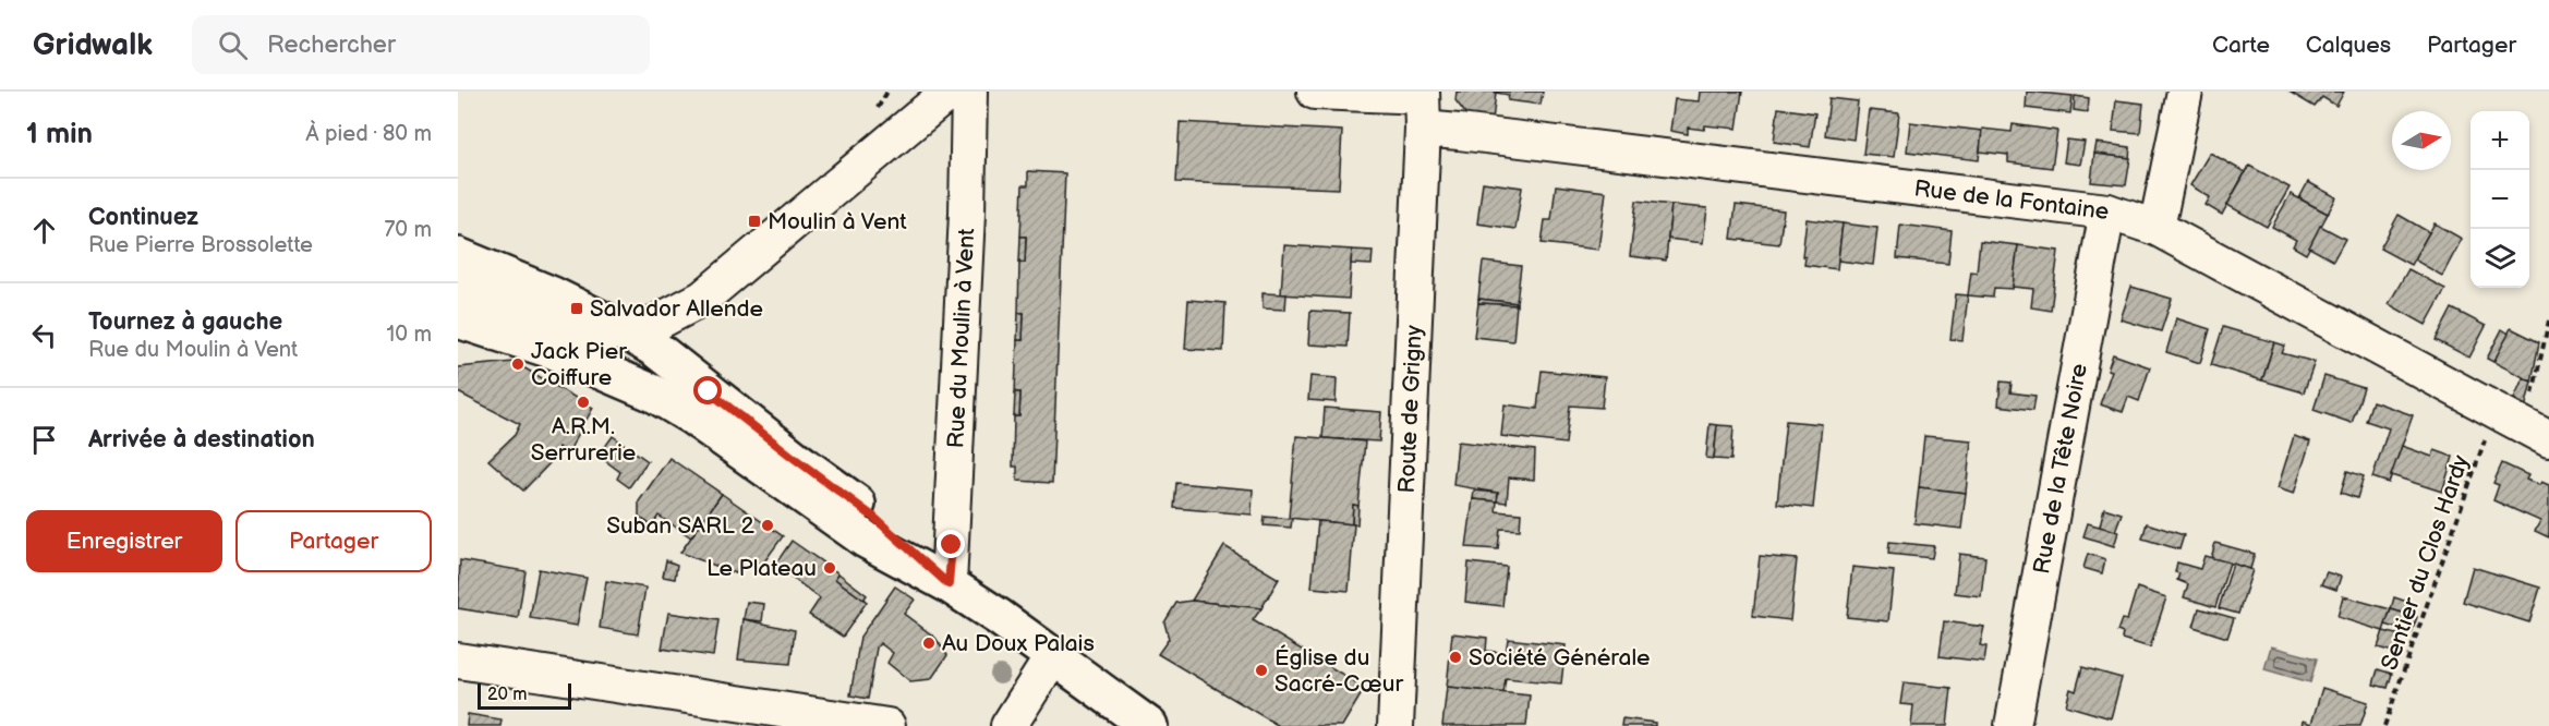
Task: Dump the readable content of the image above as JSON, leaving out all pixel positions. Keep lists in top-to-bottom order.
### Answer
{
  "streets": {
    "street": [
      "Rue de la Fontaine",
      "Rue du Moulin à Vent",
      "Route de Grigny",
      "Rue de la Tête Noire"
    ],
    "path": ["Sentier du Clos Hardy"]
  },
  "crossings": [
    ["Rue de la Fontaine", "Route de Grigny"],
    ["Rue de la Fontaine", "Rue de la Tête Noire"],
    ["Rue de la Fontaine", "Sentier du Clos Hardy"]
  ],
  "places": {
    "transit": ["Moulin à Vent", "Salvador Allende"],
    "other": [
      "Jack Pier Coiffure",
      "A.R.M. Serrurerie",
      "Suban SARL 2",
      "Le Plateau",
      "Au Doux Palais",
      "Société Générale",
      "Église du Sacré-Cœur"
    ]
  },
  "scale_bar": "20 m",
  "north": "right",
  "page": {
    "header": "Gridwalk",
    "search": "Rechercher",
    "nav": ["Carte", "Calques", "Partager"],
    "heading": ["1 min", "À pied · 80 m"],
    "map_buttons": ["+", "−"],
    "list": [
      ["Continuez", "Rue Pierre Brossolette", "70 m"],
      ["Tournez à gauche", "Rue du Moulin à Vent", "10 m"],
      "Arrivée à destination"
    ],
    "buttons": ["Enregistrer", "Partager"],
    "scale": "20 m"
  }
}
